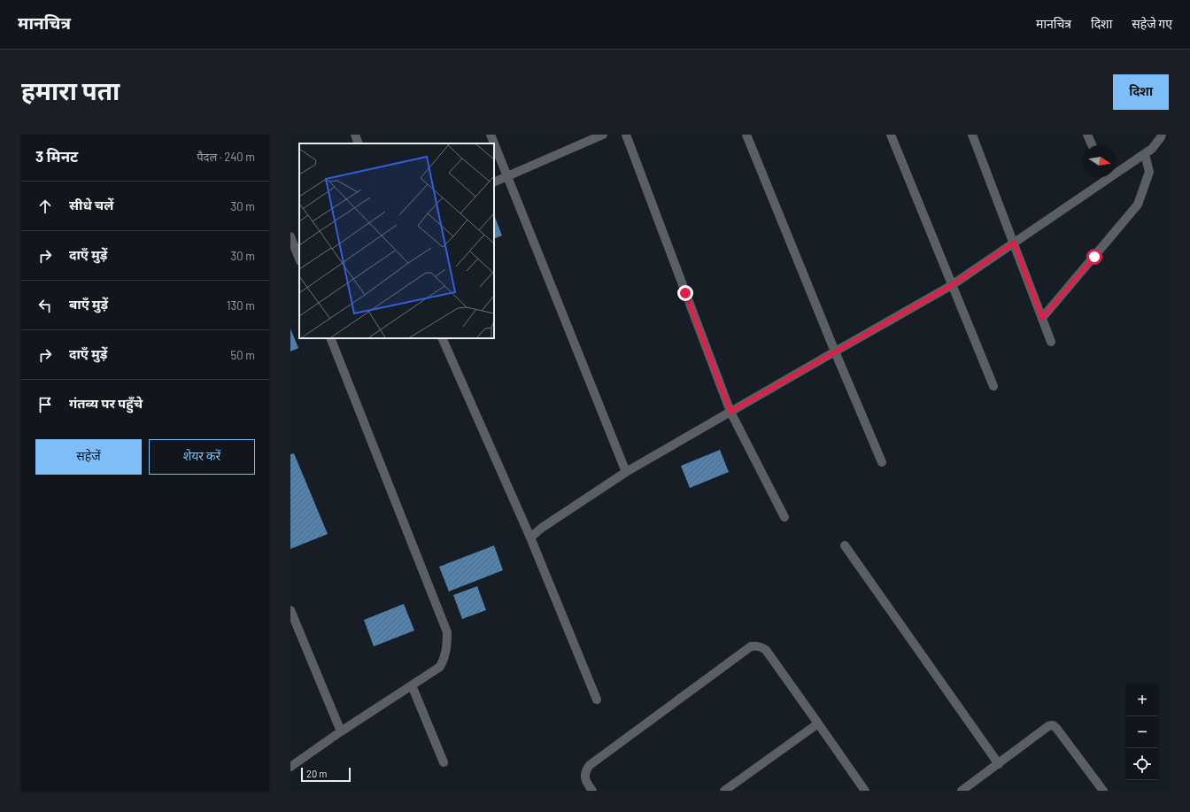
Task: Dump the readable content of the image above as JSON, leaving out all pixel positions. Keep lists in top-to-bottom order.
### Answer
{
  "scale_bar": "20 m",
  "north": "right",
  "page": {
    "header": "मानचित्र",
    "nav": ["मानचित्र", "दिशा", "सहेजे गए"],
    "buttons": [
      "दिशा",
      ["सहेजें", "शेयर करें"]
    ],
    "title": "हमारा पता",
    "heading": ["3 मिनट", "पैदल · 240 m"],
    "list": [
      ["सीधे चलें", "30 m"],
      ["दाएँ मुड़ें", "30 m"],
      ["बाएँ मुड़ें", "130 m"],
      ["दाएँ मुड़ें", "50 m"],
      "गंतव्य पर पहुँचे"
    ],
    "map_buttons": ["+", "−"],
    "scale": "20 m"
  }
}
